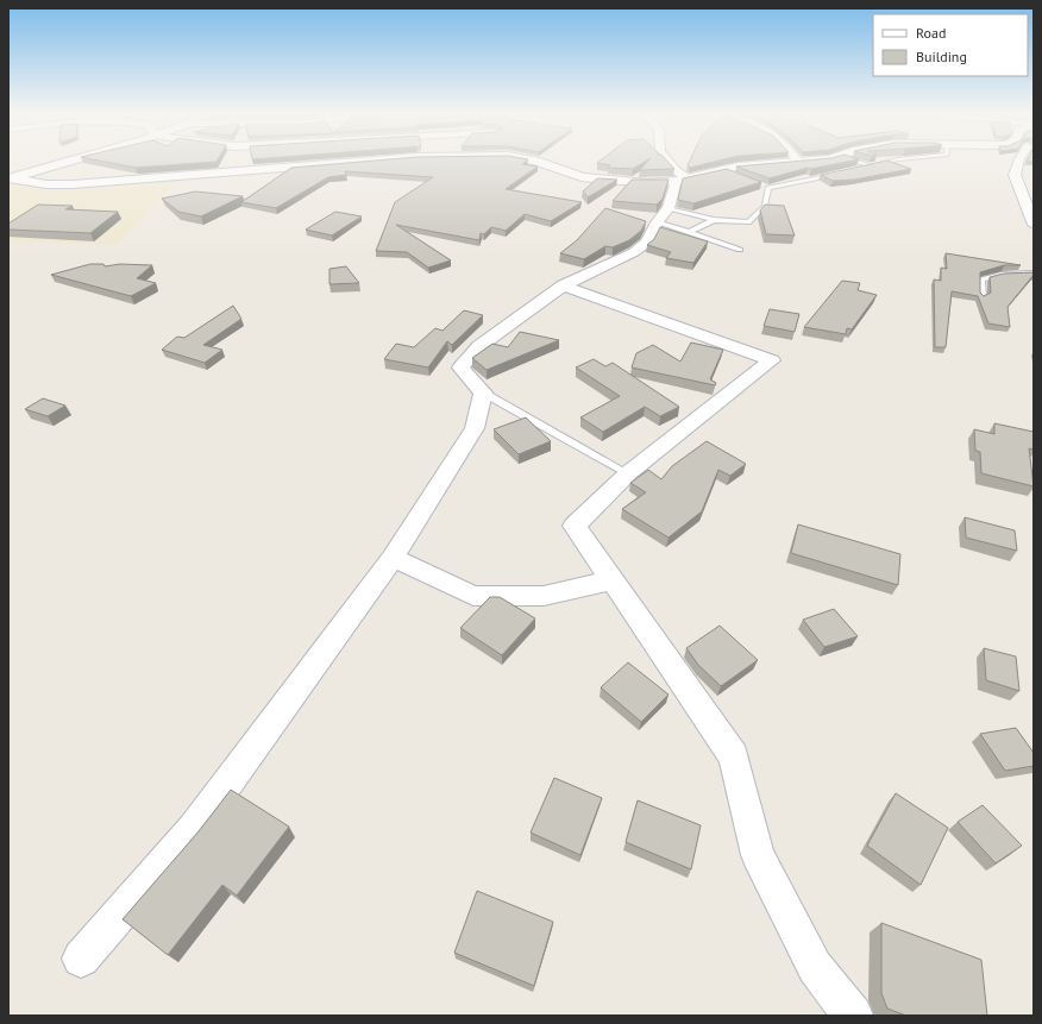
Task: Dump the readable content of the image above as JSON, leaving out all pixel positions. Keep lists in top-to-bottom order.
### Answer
{
  "legend": ["Road", "Building"]
}
